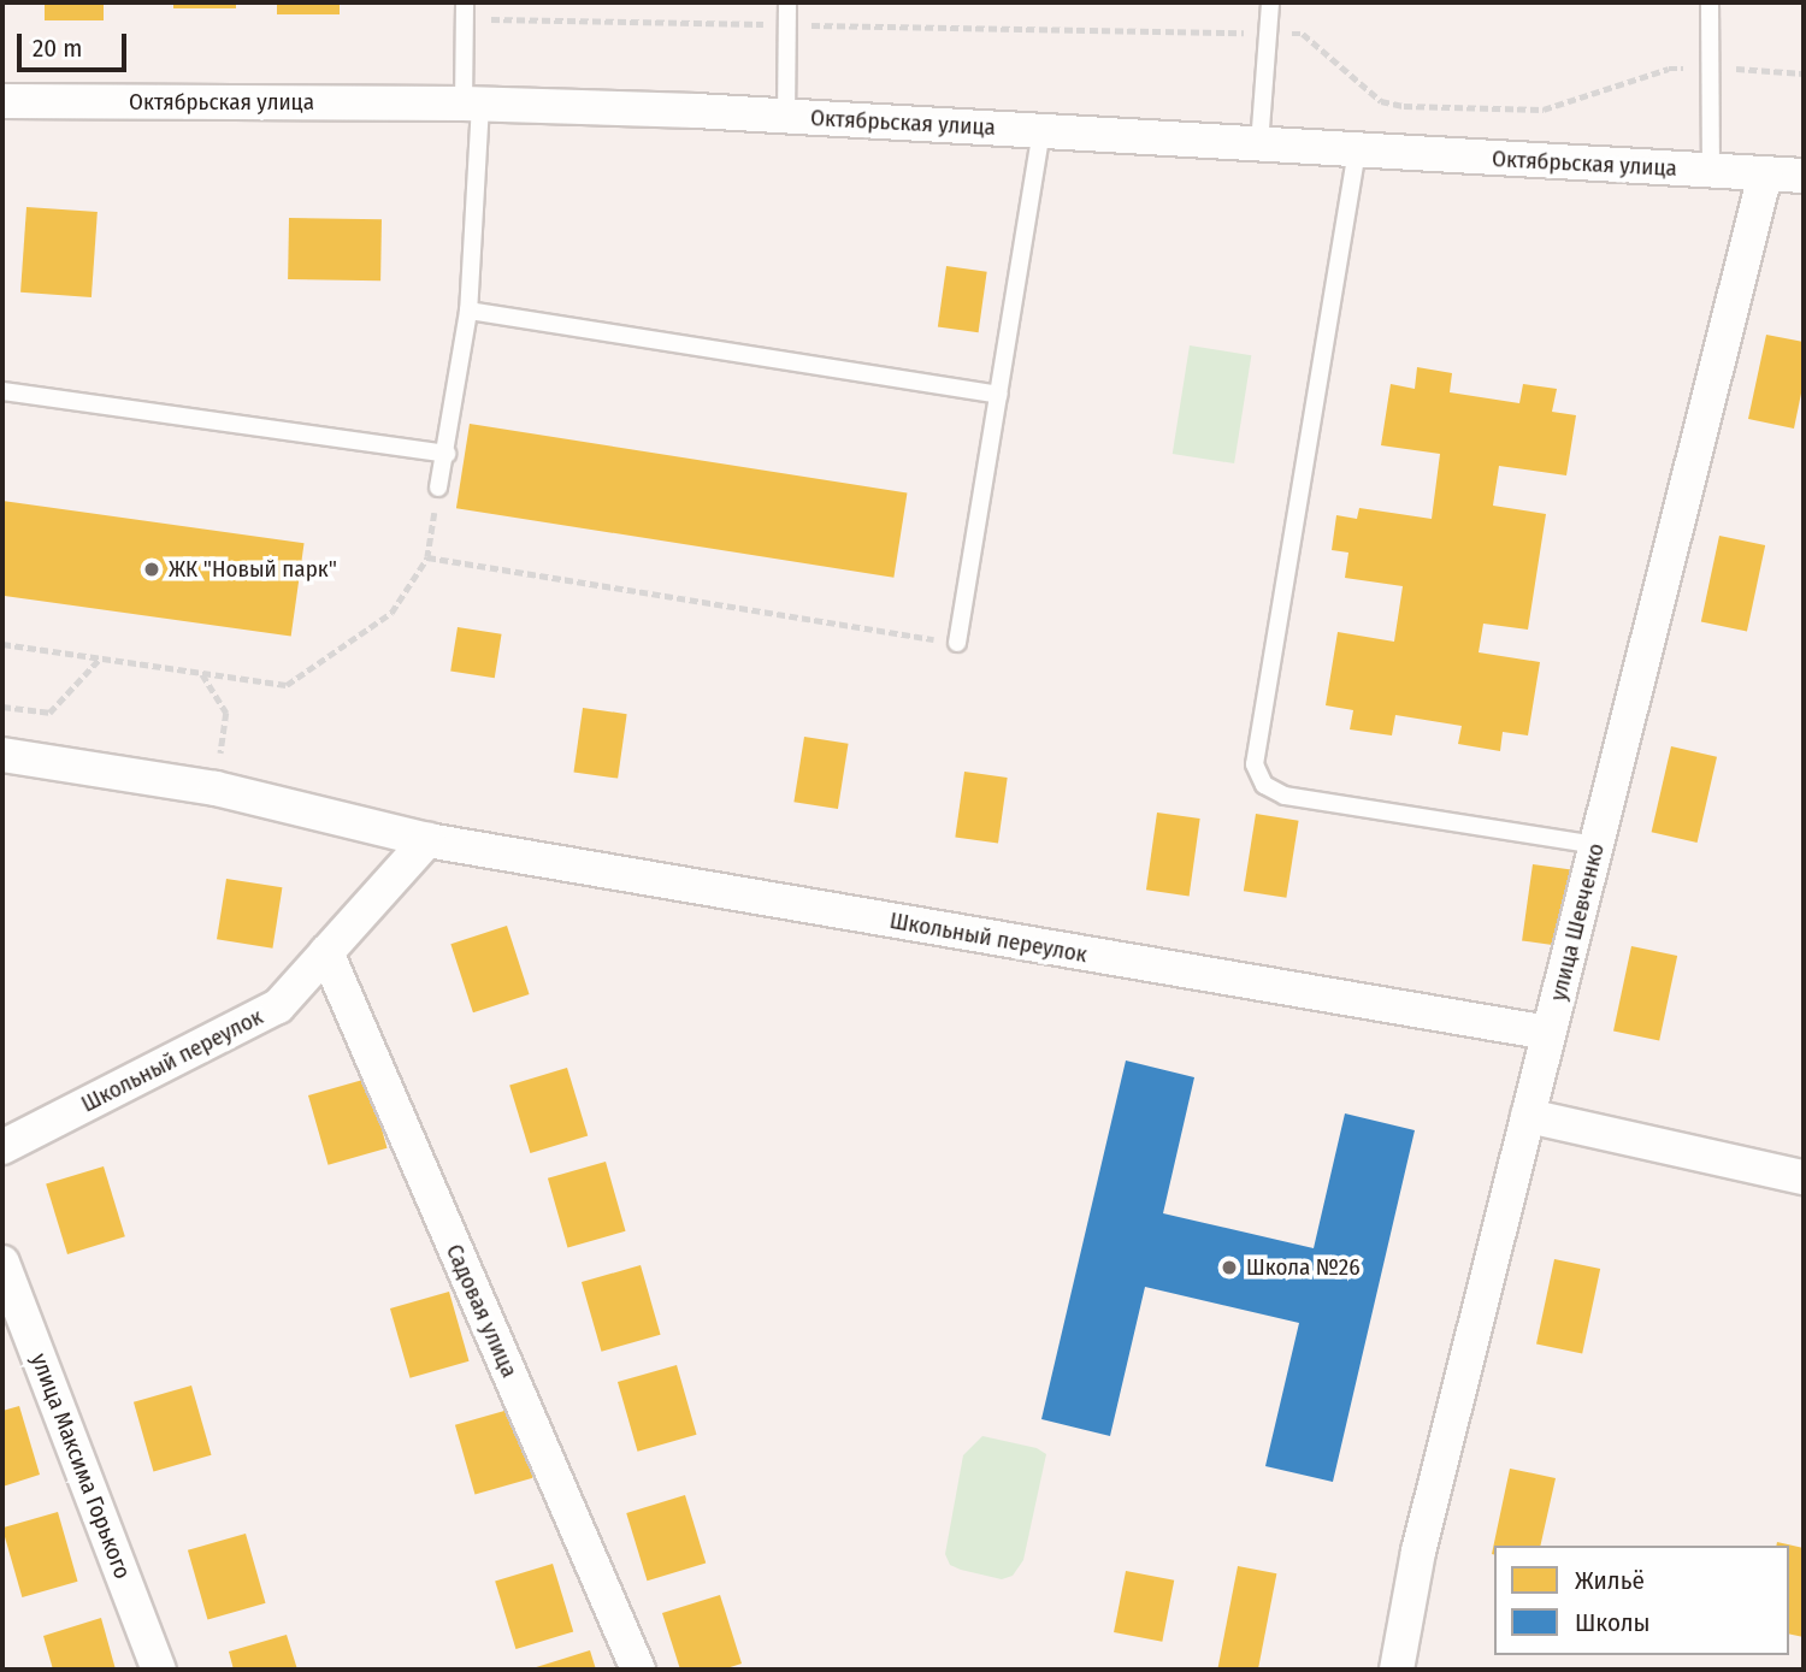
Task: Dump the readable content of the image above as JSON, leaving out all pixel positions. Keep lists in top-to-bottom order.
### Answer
{
  "streets": {
    "street": [
      "Октябрьская улица",
      "улица Шевченко",
      "Школьный переулок",
      "Садовая улица",
      "улица Максима Горького"
    ]
  },
  "crossings": [
    ["Октябрьская улица", "улица Шевченко"],
    ["улица Шевченко", "Школьный переулок"],
    ["Школьный переулок", "Садовая улица"]
  ],
  "places": ["ЖК \"Новый парк\"", "Школа №26"],
  "legend": ["Жильё", "Школы"],
  "scale_bar": "20 m"
}
